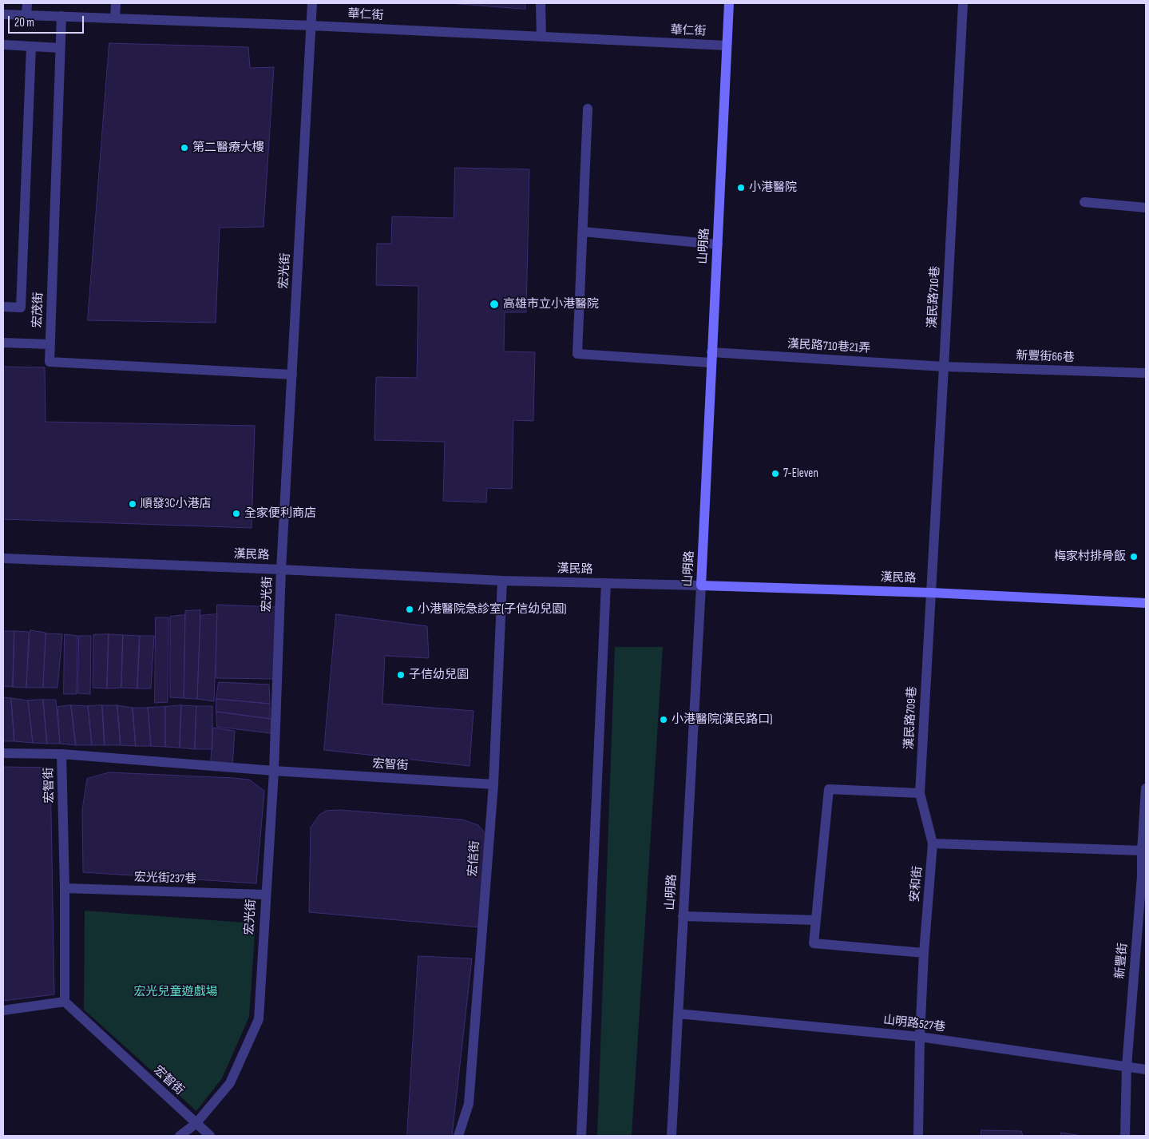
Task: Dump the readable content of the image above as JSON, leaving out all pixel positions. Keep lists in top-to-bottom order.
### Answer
{
  "streets": {
    "street": [
      "華仁街",
      "山明路",
      "宏光街",
      "漢民路710巷",
      "宏茂街",
      "漢民路710巷21弄",
      "新豐街66巷",
      "漢民路",
      "漢民路709巷",
      "宏智街",
      "宏信街",
      "宏光街237巷",
      "安和街",
      "新豐街",
      "山明路527巷"
    ]
  },
  "crossings": [
    ["華仁街", "山明路"],
    ["華仁街", "宏光街"],
    ["華仁街", "宏茂街"],
    ["山明路", "漢民路710巷21弄"],
    ["山明路", "漢民路"],
    ["山明路", "山明路527巷"],
    ["宏光街", "宏茂街"],
    ["宏光街", "漢民路"],
    ["宏光街", "宏智街"],
    ["宏光街", "宏光街237巷"],
    ["漢民路710巷", "漢民路710巷21弄"],
    ["漢民路710巷", "新豐街66巷"],
    ["漢民路710巷", "漢民路"],
    ["漢民路710巷", "漢民路709巷"],
    ["漢民路710巷21弄", "新豐街66巷"],
    ["漢民路", "漢民路709巷"],
    ["漢民路", "宏信街"],
    ["漢民路709巷", "安和街"],
    ["宏智街", "宏信街"],
    ["宏智街", "宏光街237巷"],
    ["安和街", "山明路527巷"],
    ["新豐街", "山明路527巷"]
  ],
  "parks": ["宏光兒童遊戲場"],
  "places": [
    "第二醫療大樓",
    "小港醫院",
    "高雄市立小港醫院",
    "7-Eleven",
    "順發3C小港店",
    "全家便利商店",
    "梅家村排骨飯",
    "小港醫院急診室(子信幼兒園)",
    "子信幼兒園",
    "小港醫院(漢民路口)"
  ],
  "scale_bar": "20 m"
}
